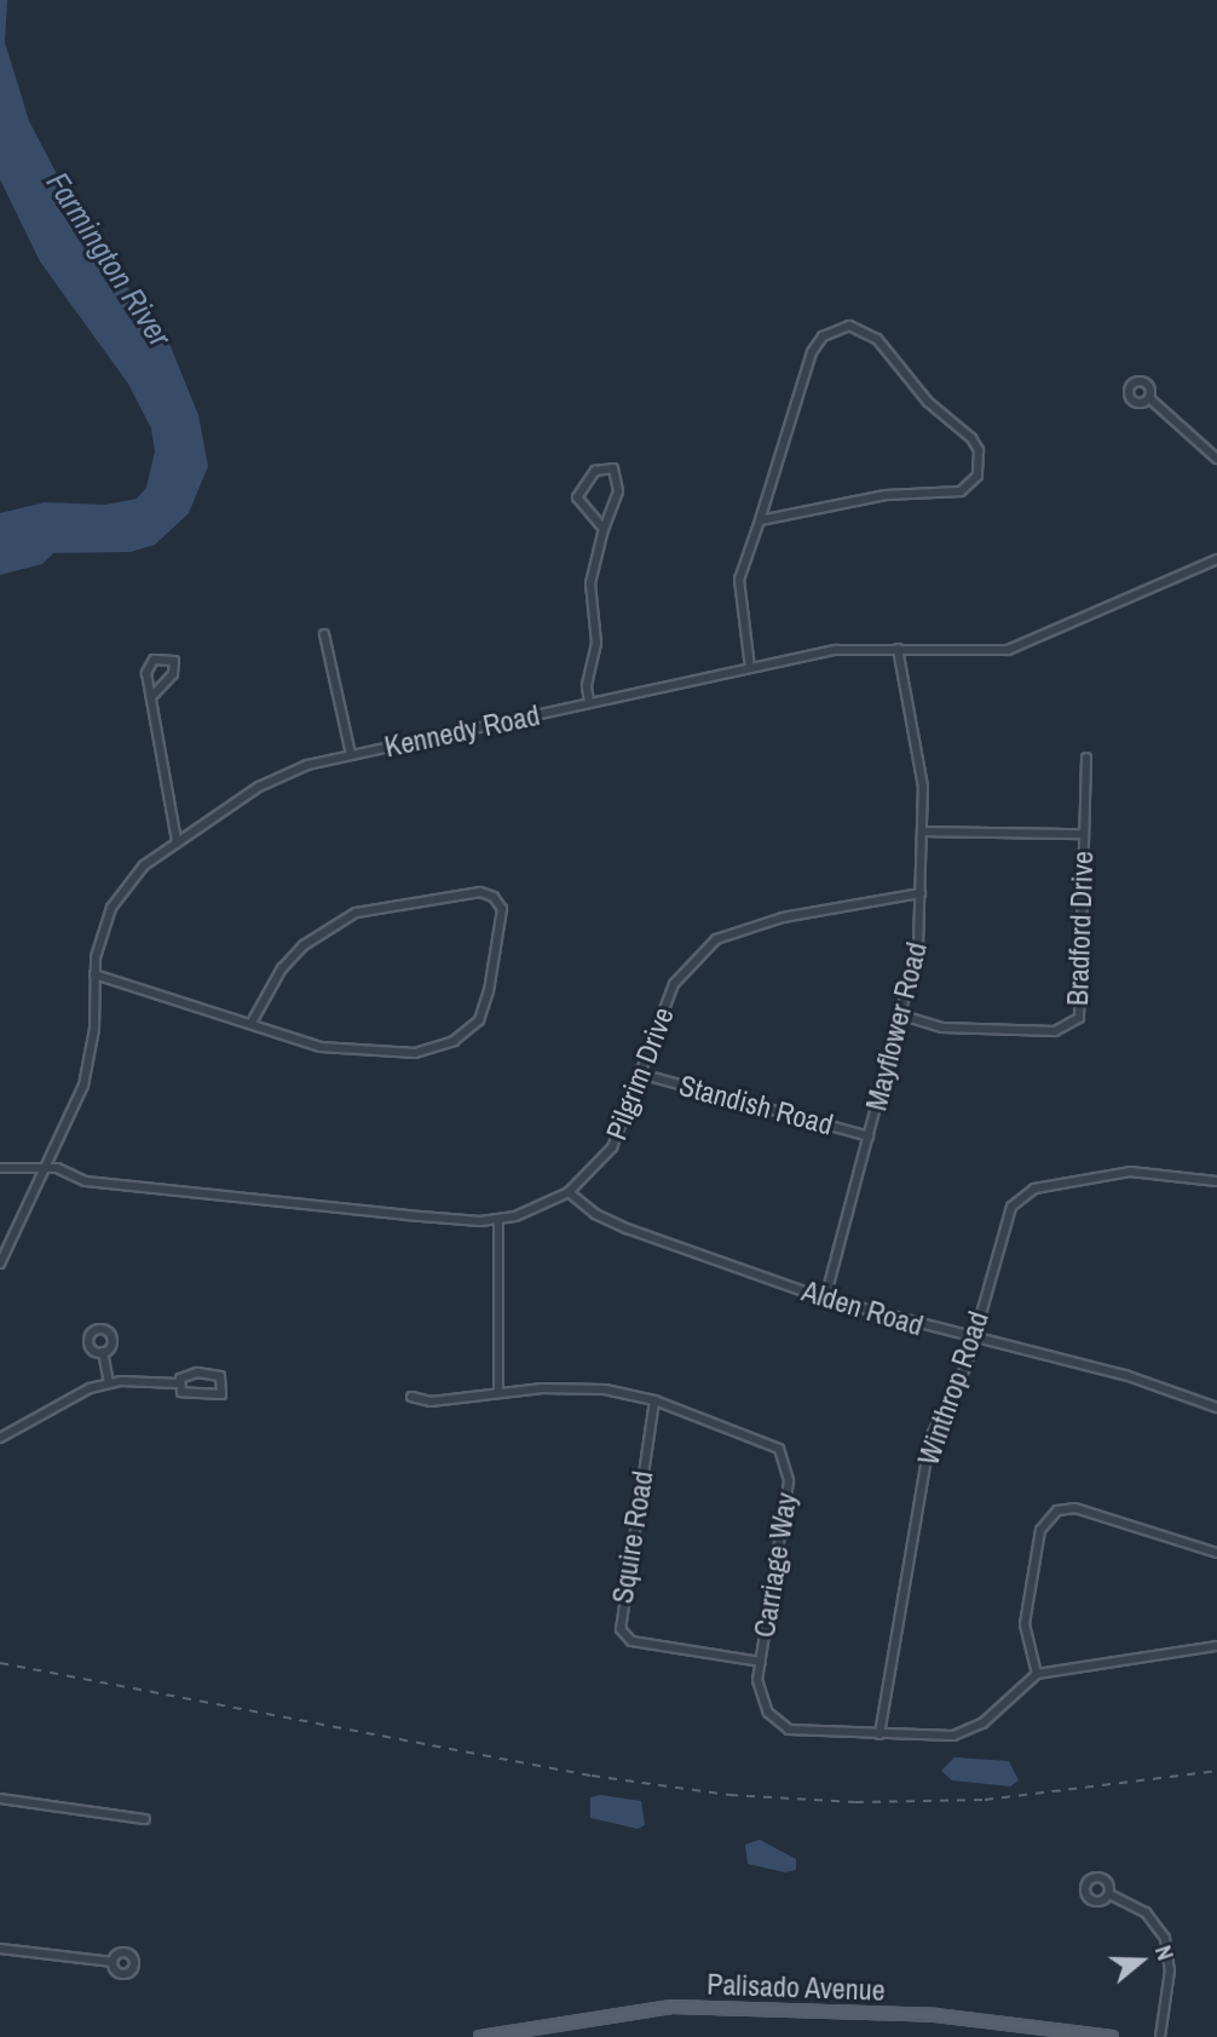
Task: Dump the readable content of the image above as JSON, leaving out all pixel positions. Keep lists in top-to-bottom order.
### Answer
{
  "streets": {
    "main road": ["Palisado Avenue"],
    "street": [
      "Kennedy Road",
      "Bradford Drive",
      "Mayflower Road",
      "Pilgrim Drive",
      "Standish Road",
      "Alden Road",
      "Winthrop Road",
      "Squire Road",
      "Carriage Way"
    ]
  },
  "crossings": [
    ["Kennedy Road", "Mayflower Road"],
    ["Kennedy Road", "Pilgrim Drive"],
    ["Bradford Drive", "Mayflower Road"],
    ["Mayflower Road", "Pilgrim Drive"],
    ["Mayflower Road", "Standish Road"],
    ["Mayflower Road", "Alden Road"],
    ["Pilgrim Drive", "Standish Road"],
    ["Pilgrim Drive", "Alden Road"],
    ["Alden Road", "Winthrop Road"],
    ["Winthrop Road", "Carriage Way"],
    ["Squire Road", "Carriage Way"]
  ],
  "water": ["Farmington River"],
  "north": "right"
}
